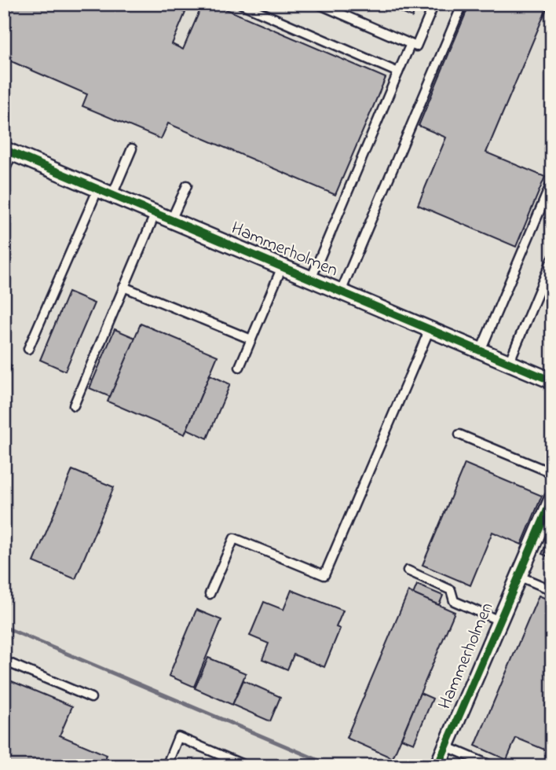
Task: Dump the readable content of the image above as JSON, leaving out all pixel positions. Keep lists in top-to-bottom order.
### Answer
{
  "streets": {
    "street": ["Hammerholmen"]
  }
}
